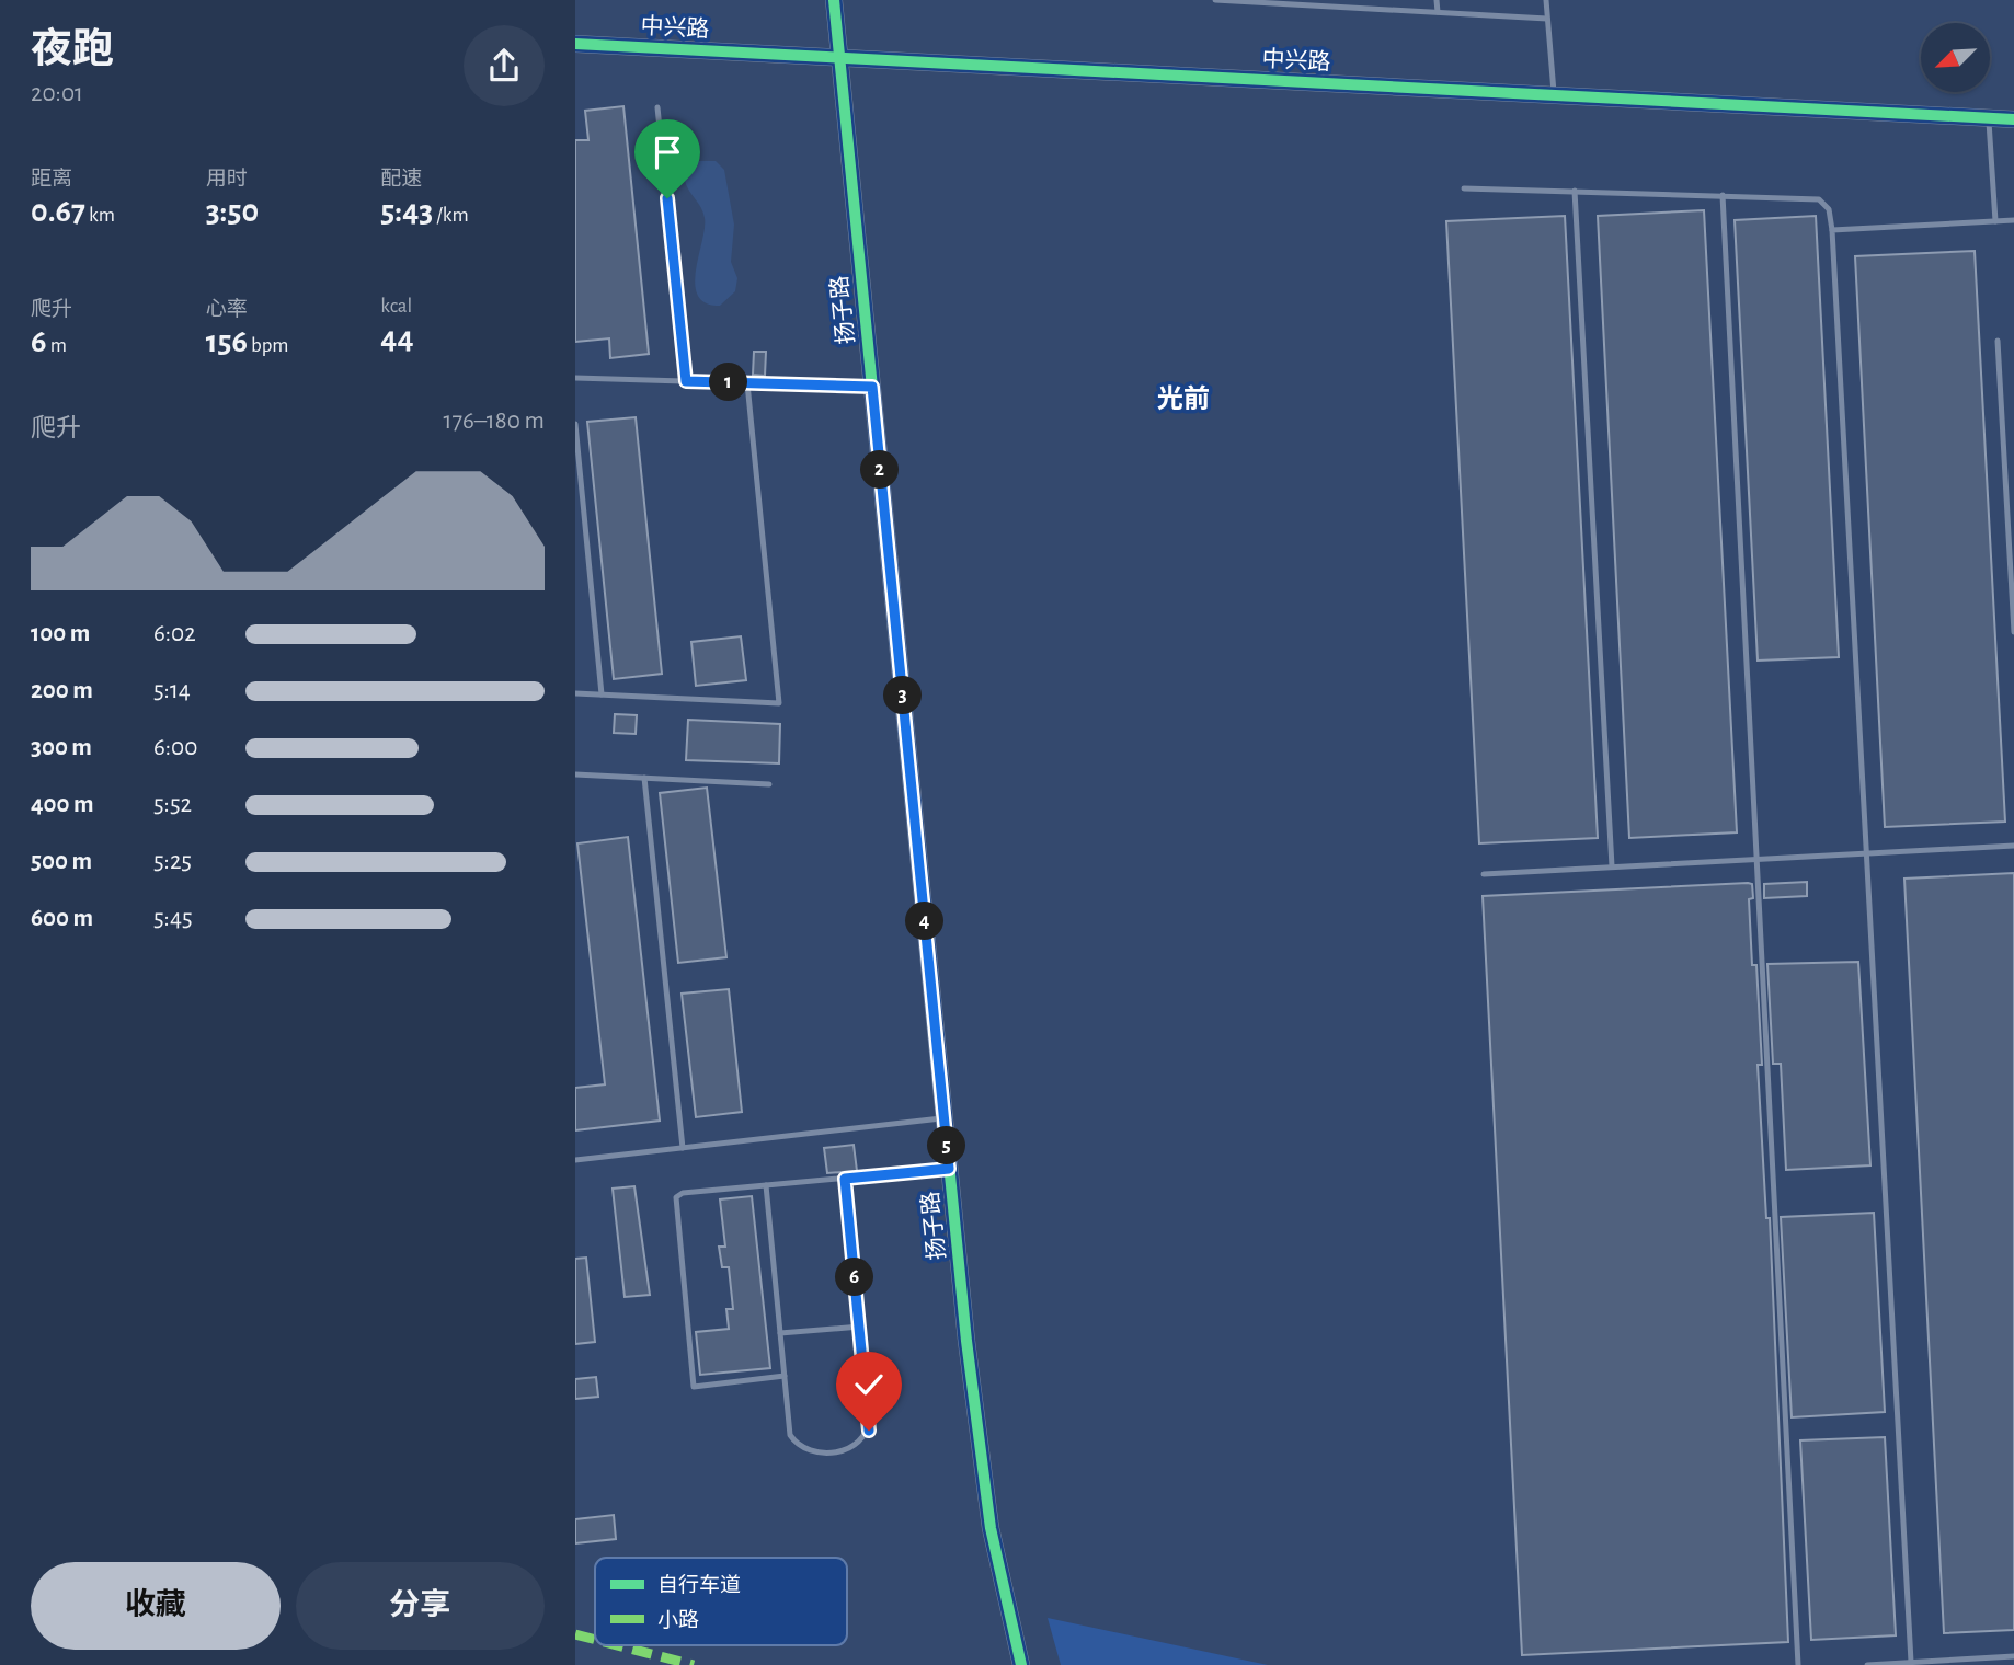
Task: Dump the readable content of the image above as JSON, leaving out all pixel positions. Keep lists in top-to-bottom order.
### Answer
{
  "streets": {
    "street": ["中兴路", "扬子路"]
  },
  "crossings": [
    ["中兴路", "扬子路"]
  ],
  "districts": ["光前"],
  "legend": ["自行车道", "小路"],
  "north": "bottom left",
  "page": {
    "heading": ["夜跑", "20:01"],
    "stats": [
      ["距离", "0.67 km"],
      ["用时", "3:50"],
      ["配速", "5:43 /km"],
      ["爬升", "6 m"],
      ["心率", "156 bpm"],
      ["kcal", "44"]
    ],
    "pins": [
      "1",
      "2",
      "3",
      "4",
      "5",
      "6"
    ],
    "chart": ["爬升", "176–180 m"],
    "list": [
      {
        "name": "100 m",
        "note": "6:02"
      },
      {
        "name": "200 m",
        "note": "5:14"
      },
      {
        "name": "300 m",
        "note": "6:00"
      },
      {
        "name": "400 m",
        "note": "5:52"
      },
      {
        "name": "500 m",
        "note": "5:25"
      },
      {
        "name": "600 m",
        "note": "5:45"
      }
    ],
    "buttons": ["收藏", "分享"]
  }
}
